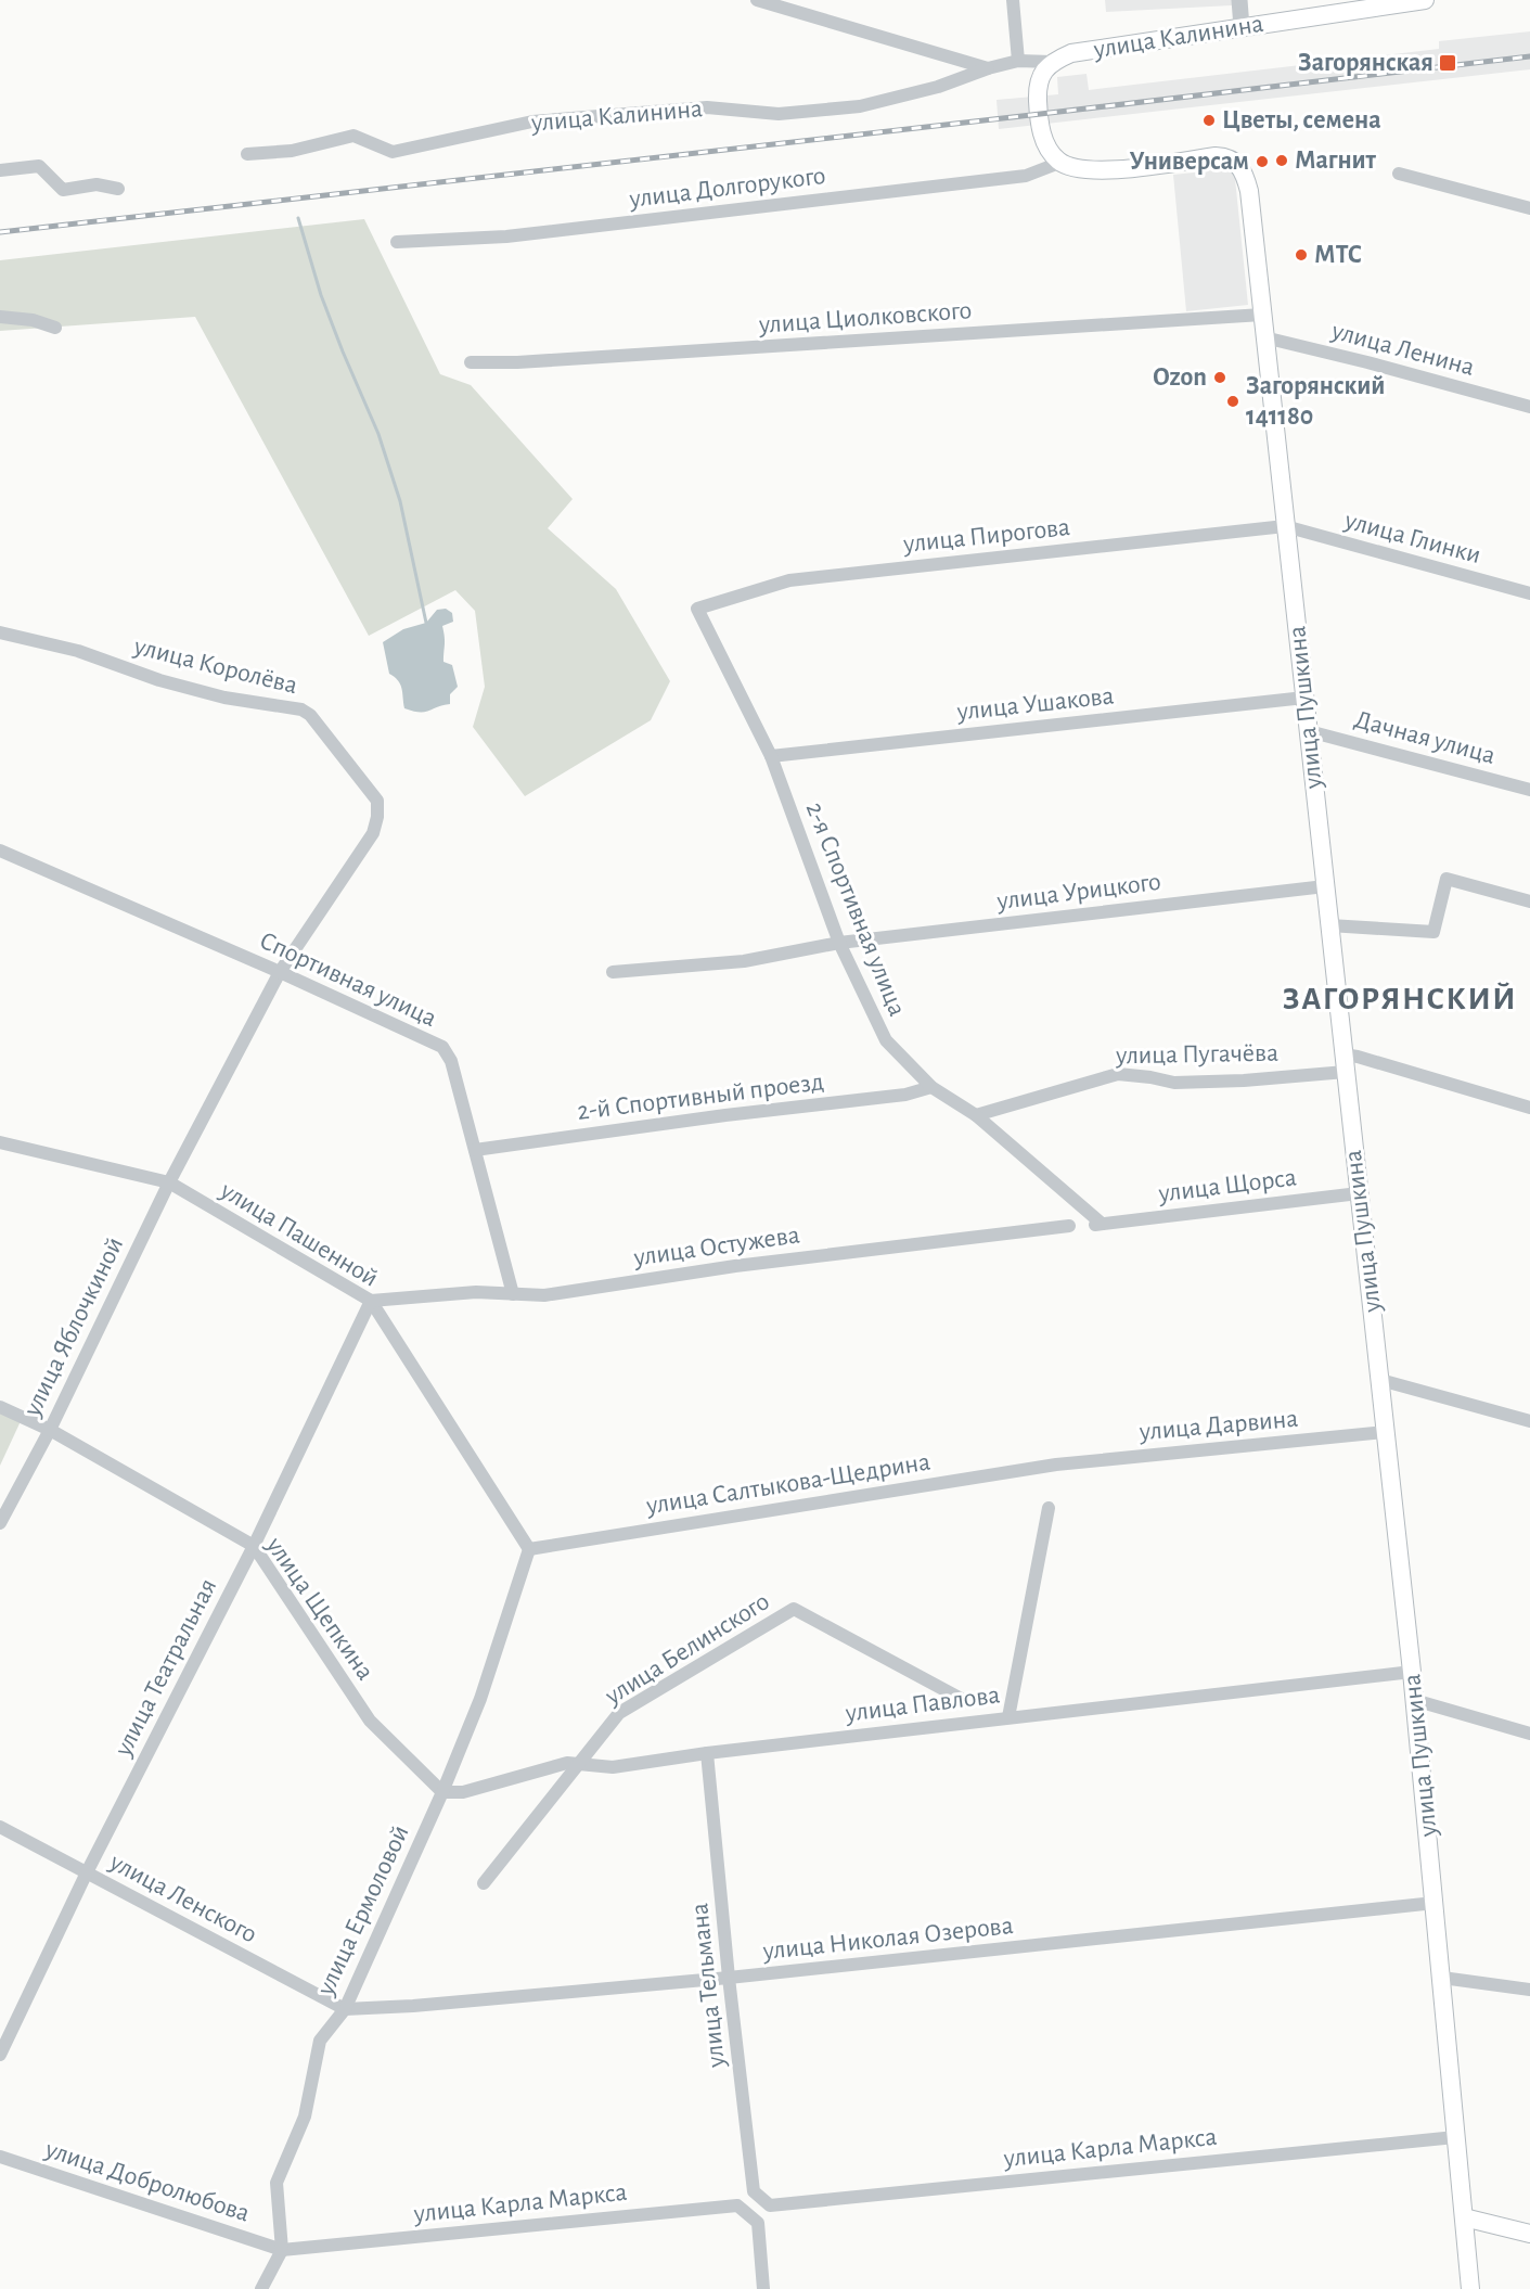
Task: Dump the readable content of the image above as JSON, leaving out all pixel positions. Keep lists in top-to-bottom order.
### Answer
{
  "streets": {
    "main road": ["улица Калинина", "улица Пушкина"],
    "street": [
      "улица Долгорукого",
      "улица Циолковского",
      "улица Ленина",
      "улица Пирогова",
      "улица Глинки",
      "улица Королёва",
      "улица Ушакова",
      "Дачная улица",
      "улица Урицкого",
      "2-я Спортивная улица",
      "Спортивная улица",
      "улица Пугачёва",
      "2-й Спортивный проезд",
      "улица Щорса",
      "улица Пашенной",
      "улица Остужева",
      "улица Яблочкиной",
      "улица Дарвина",
      "улица Салтыкова-Щедрина",
      "улица Щепкина",
      "улица Белинского",
      "улица Театральная",
      "улица Павлова",
      "улица Ленского",
      "улица Ермоловой",
      "улица Николая Озерова",
      "улица Тельмана",
      "улица Карла Маркса",
      "улица Добролюбова"
    ]
  },
  "crossings": [
    ["улица Долгорукого", "улица Пушкина"],
    ["улица Циолковского", "улица Пушкина"],
    ["улица Ленина", "улица Пушкина"],
    ["улица Пирогова", "улица Глинки"],
    ["улица Пирогова", "улица Пушкина"],
    ["улица Пирогова", "2-я Спортивная улица"],
    ["улица Глинки", "улица Пушкина"],
    ["улица Королёва", "Спортивная улица"],
    ["улица Королёва", "улица Пашенной"],
    ["улица Королёва", "улица Яблочкиной"],
    ["улица Ушакова", "улица Пушкина"],
    ["улица Ушакова", "2-я Спортивная улица"],
    ["улица Пушкина", "Дачная улица"],
    ["улица Пушкина", "улица Урицкого"],
    ["улица Пушкина", "улица Пугачёва"],
    ["улица Пушкина", "улица Щорса"],
    ["улица Пушкина", "улица Дарвина"],
    ["улица Пушкина", "улица Павлова"],
    ["улица Пушкина", "улица Николая Озерова"],
    ["улица Пушкина", "улица Карла Маркса"],
    ["улица Урицкого", "2-я Спортивная улица"],
    ["2-я Спортивная улица", "улица Пугачёва"],
    ["2-я Спортивная улица", "2-й Спортивный проезд"],
    ["2-я Спортивная улица", "улица Щорса"],
    ["Спортивная улица", "2-й Спортивный проезд"],
    ["Спортивная улица", "улица Остужева"],
    ["улица Пашенной", "улица Остужева"],
    ["улица Пашенной", "улица Яблочкиной"],
    ["улица Пашенной", "улица Салтыкова-Щедрина"],
    ["улица Пашенной", "улица Театральная"],
    ["улица Пашенной", "улица Ермоловой"],
    ["улица Остужева", "улица Театральная"],
    ["улица Яблочкиной", "улица Щепкина"],
    ["улица Дарвина", "улица Салтыкова-Щедрина"],
    ["улица Салтыкова-Щедрина", "улица Ермоловой"],
    ["улица Щепкина", "улица Театральная"],
    ["улица Щепкина", "улица Павлова"],
    ["улица Щепкина", "улица Ермоловой"],
    ["улица Белинского", "улица Павлова"],
    ["улица Театральная", "улица Ленского"],
    ["улица Павлова", "улица Ермоловой"],
    ["улица Павлова", "улица Тельмана"],
    ["улица Ленского", "улица Ермоловой"],
    ["улица Ленского", "улица Николая Озерова"],
    ["улица Ермоловой", "улица Николая Озерова"],
    ["улица Ермоловой", "улица Карла Маркса"],
    ["улица Ермоловой", "улица Добролюбова"],
    ["улица Николая Озерова", "улица Тельмана"],
    ["улица Тельмана", "улица Карла Маркса"],
    ["улица Карла Маркса", "улица Добролюбова"]
  ],
  "districts": ["ЗАГОРЯНСКИЙ"],
  "places": {
    "transit": ["Загорянская"],
    "other": [
      "Цветы, семена",
      "Магнит",
      "Универсам",
      "МТС",
      "Ozon",
      "Загорянский 141180"
    ]
  }
}
